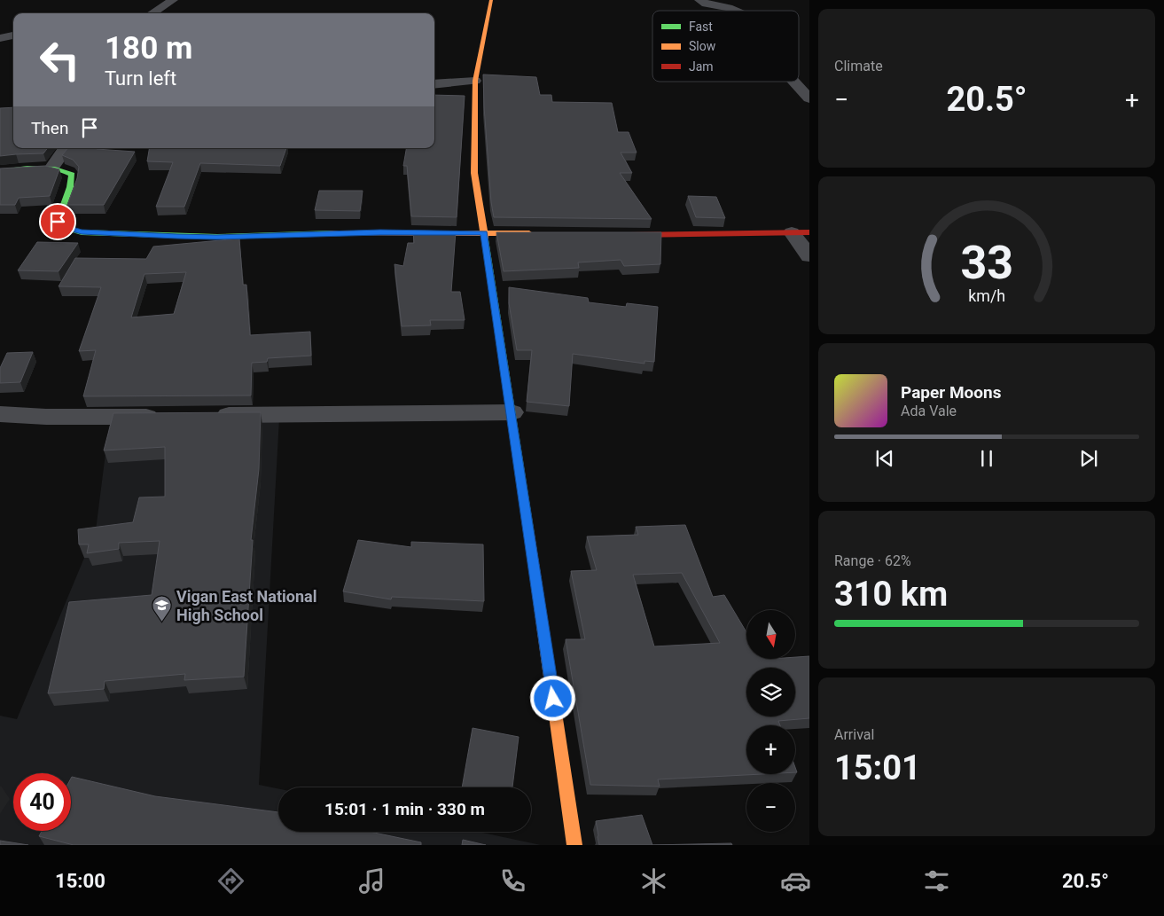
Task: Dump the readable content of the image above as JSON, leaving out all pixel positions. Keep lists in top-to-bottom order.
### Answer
{
  "places": {
    "school or university": ["Vigan East National High School"]
  },
  "legend": ["Fast", "Slow", "Jam"],
  "north": "bottom",
  "page": {
    "tile": [
      "Climate",
      ["Range · 62%", "310 km"],
      ["Arrival", "15:01"]
    ],
    "turn": ["180 m", "Turn left"],
    "heat": ["−", "20.5°", "+"],
    "then": "Then",
    "song": ["Paper Moons", "Ada Vale"],
    "map_buttons": ["+", "−"],
    "limit": "40",
    "trip": "15:01 · 1 min · 330 m",
    "tabs": ["15:00", "20.5°"],
    "gauge": ["33", "km/h"]
  }
}
